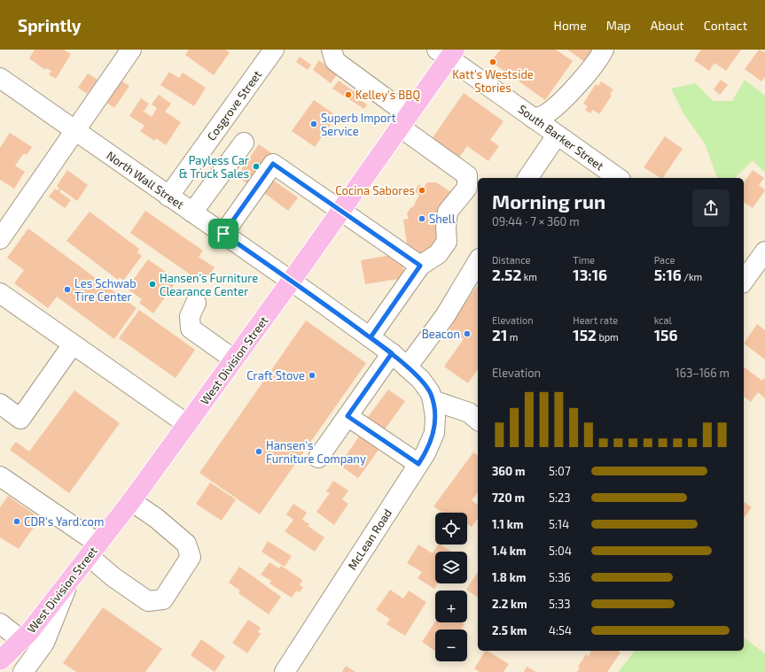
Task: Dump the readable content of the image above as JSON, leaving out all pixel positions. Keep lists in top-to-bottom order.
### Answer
{
  "streets": {
    "main road": ["West Division Street"],
    "street": [
      "Cosgrove Street",
      "South Barker Street",
      "North Wall Street",
      "McLean Road"
    ]
  },
  "crossings": [
    ["Cosgrove Street", "North Wall Street"],
    ["South Barker Street", "West Division Street"],
    ["North Wall Street", "West Division Street"],
    ["North Wall Street", "McLean Road"]
  ],
  "places": [
    "Katt's Westside Stories",
    "Kelley's BBQ",
    "Superb Import Service",
    "Payless Car & Truck Sales",
    "Cocina Sabores",
    "Shell",
    "Hansen's Furniture Clearance Center",
    "Les Schwab Tire Center",
    "Beacon",
    "Craft Stove",
    "Hansen's Furniture Company",
    "CDR's Yard.com"
  ],
  "page": {
    "header": "Sprintly",
    "nav": [
      "Home",
      "Map",
      "About",
      "Contact"
    ],
    "heading": ["Morning run", "09:44 · 7 × 360 m"],
    "stats": [
      ["Distance", "2.52 km"],
      ["Time", "13:16"],
      ["Pace", "5:16 /km"],
      ["Elevation", "21 m"],
      ["Heart rate", "152 bpm"],
      ["kcal", "156"]
    ],
    "chart": ["Elevation", "163–166 m"],
    "list": [
      {
        "name": "360 m",
        "note": "5:07"
      },
      {
        "name": "720 m",
        "note": "5:23"
      },
      {
        "name": "1.1 km",
        "note": "5:14"
      },
      {
        "name": "1.4 km",
        "note": "5:04"
      },
      {
        "name": "1.8 km",
        "note": "5:36"
      },
      {
        "name": "2.2 km",
        "note": "5:33"
      },
      {
        "name": "2.5 km",
        "note": "4:54"
      }
    ],
    "map_buttons": ["+", "−"]
  }
}
